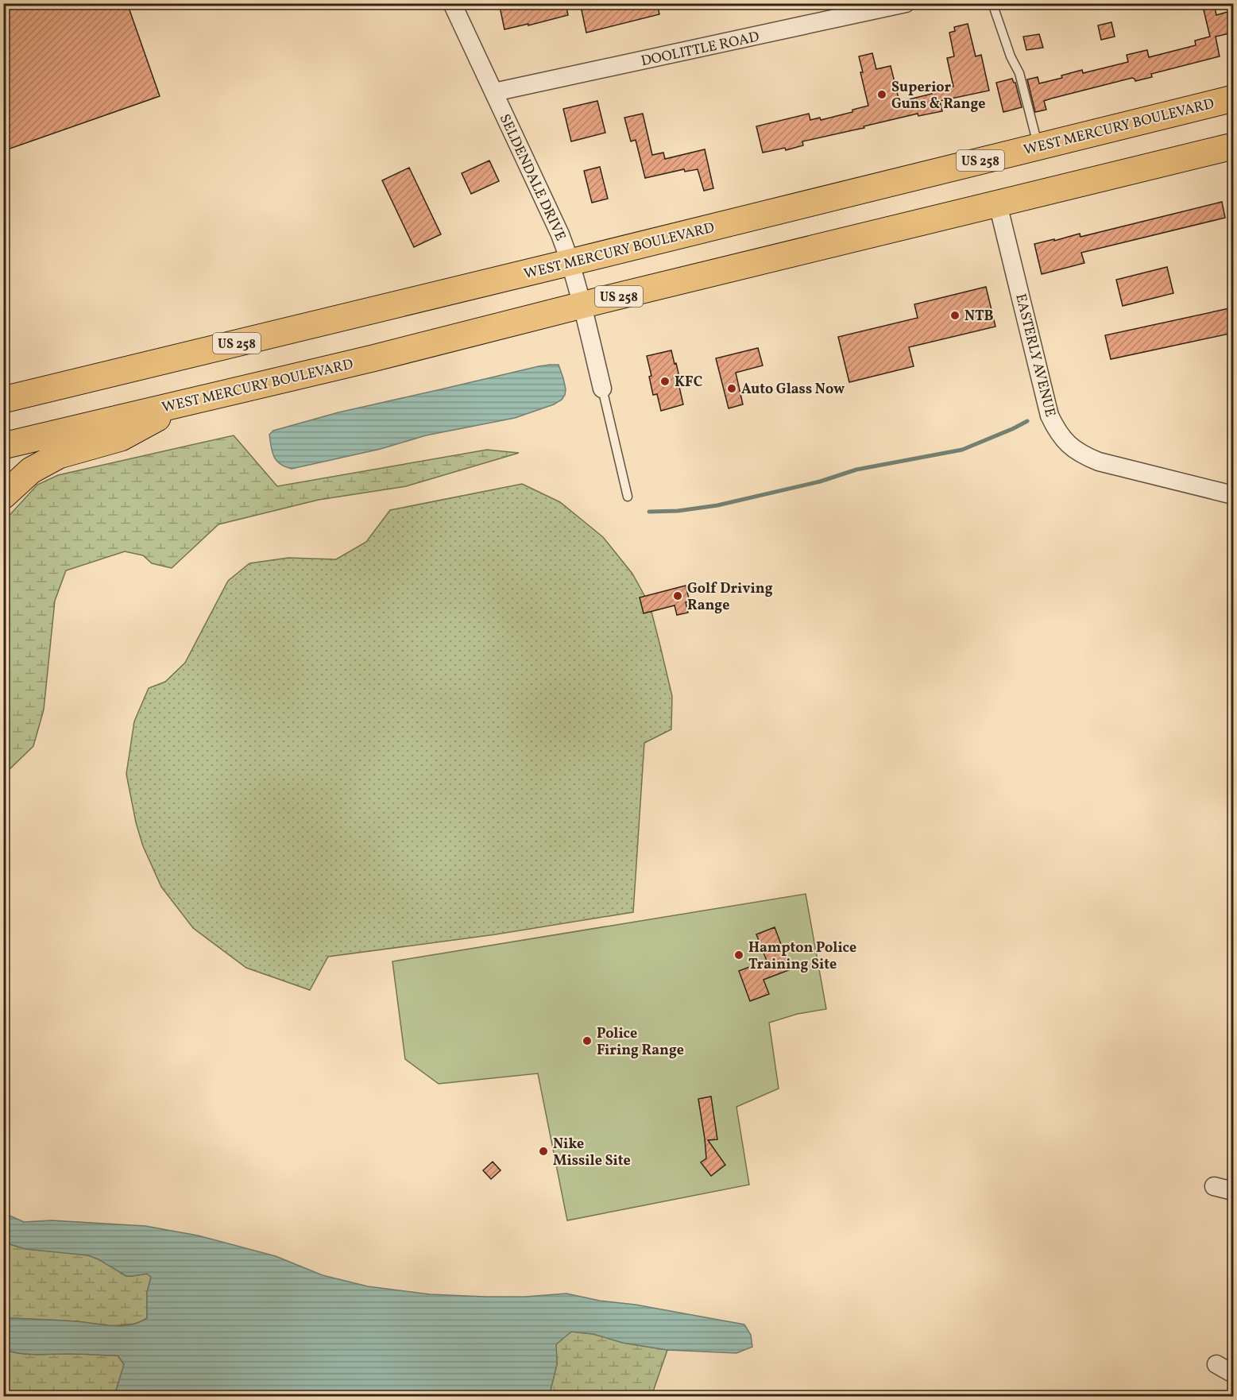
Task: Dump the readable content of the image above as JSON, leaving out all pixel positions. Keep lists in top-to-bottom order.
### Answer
{
  "streets": {
    "main road": ["WEST MERCURY BOULEVARD", "US 258"],
    "street": ["DOOLITTLE ROAD", "SELDENDALE DRIVE", "EASTERLY AVENUE"]
  },
  "crossings": [
    ["DOOLITTLE ROAD", "SELDENDALE DRIVE"],
    ["WEST MERCURY BOULEVARD", "SELDENDALE DRIVE"],
    ["WEST MERCURY BOULEVARD", "EASTERLY AVENUE"]
  ],
  "places": [
    "Superior Guns & Range",
    "NTB",
    "KFC",
    "Auto Glass Now",
    "Golf Driving Range",
    "Hampton Police Training Site",
    "Police Firing Range",
    "Nike Missile Site"
  ]
}
